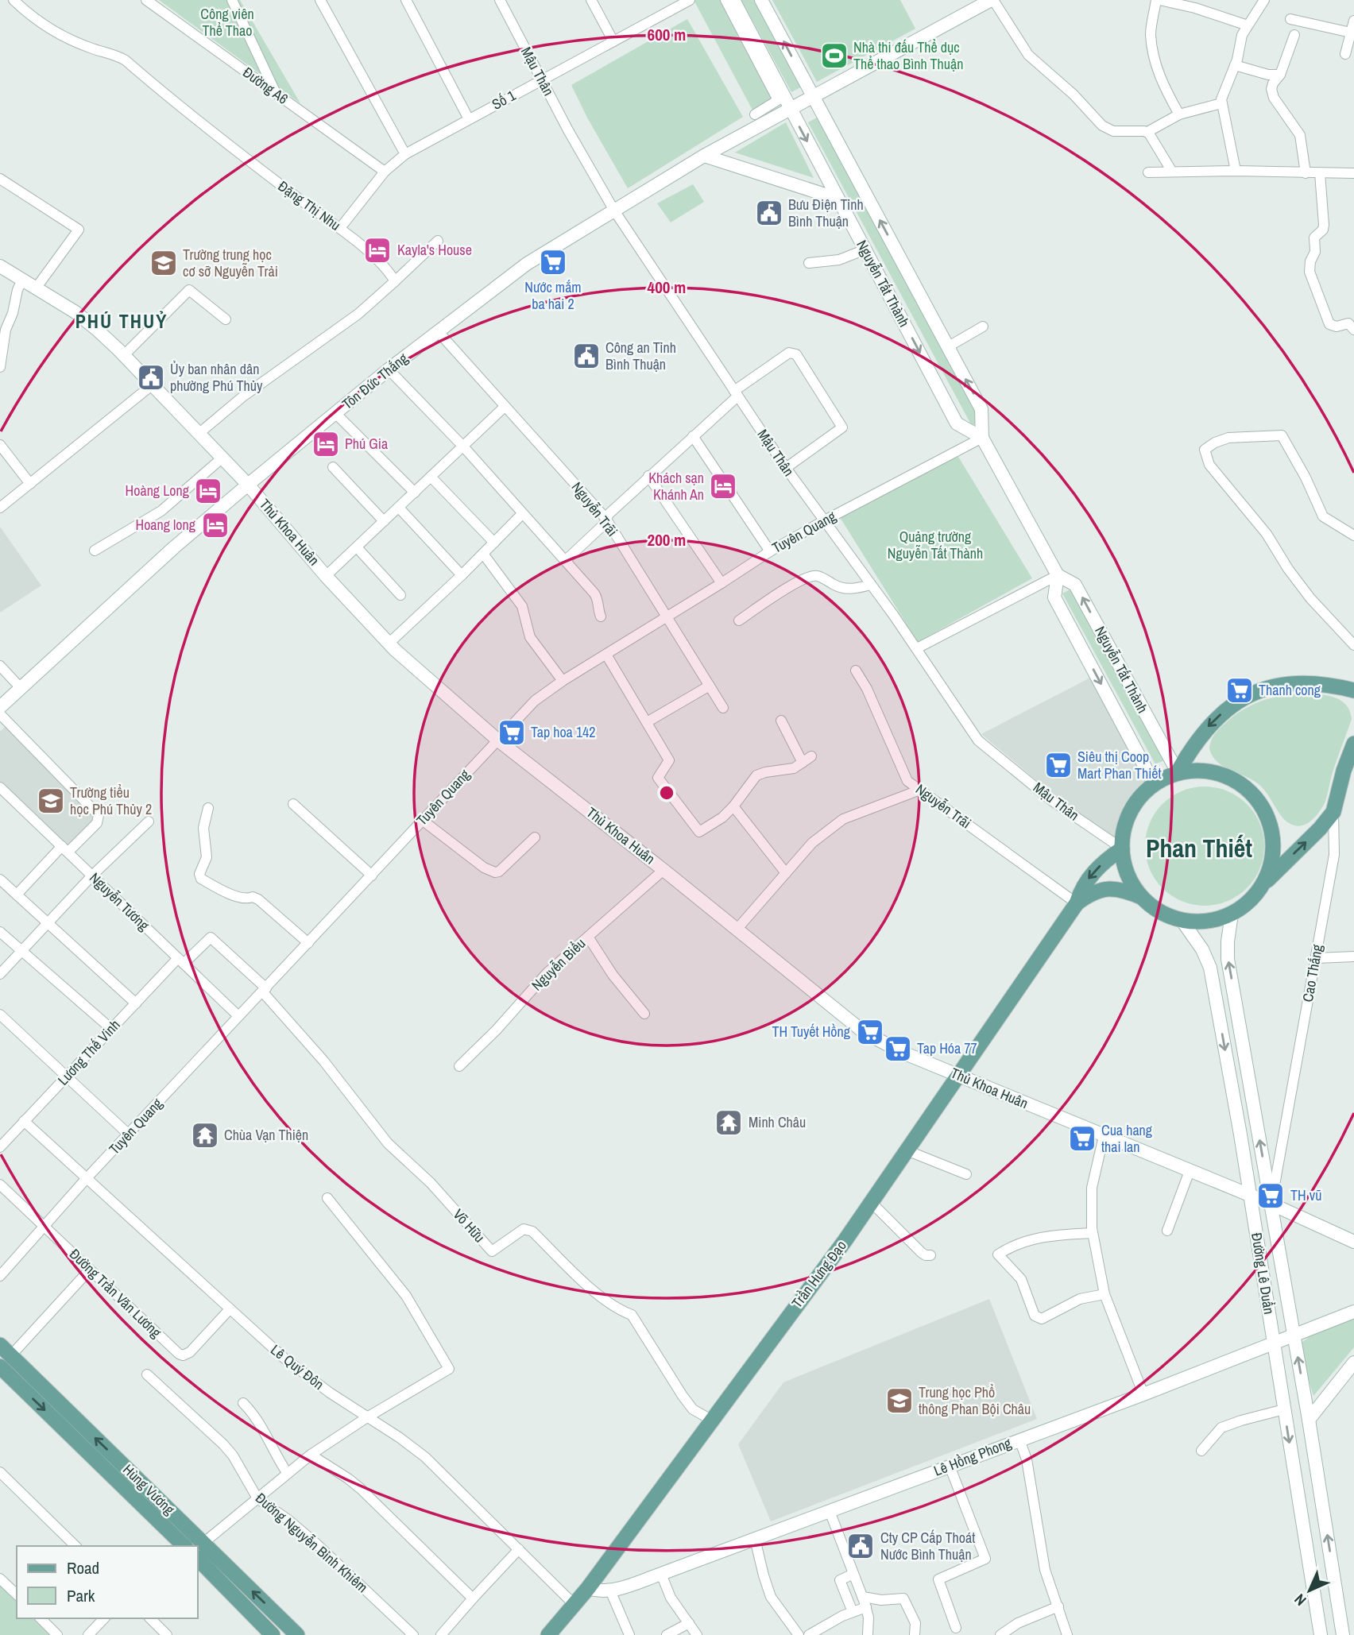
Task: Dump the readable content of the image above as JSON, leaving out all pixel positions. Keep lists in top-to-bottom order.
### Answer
{
  "streets": {
    "main road": [
      "Nguyễn Tất Thành",
      "Tôn Đức Thắng",
      "Thủ Khoa Huân",
      "Cao Thắng",
      "Đường Lê Duẩn",
      "Trần Hưng Đạo",
      "Lê Hồng Phong",
      "Hùng Vương"
    ],
    "street": [
      "Mậu Thân",
      "Đường A6",
      "Số 1",
      "Đặng Thị Nhu",
      "Nguyễn Trãi",
      "Tuyên Quang",
      "Nguyễn Tương",
      "Nguyễn Biểu",
      "Lương Thế Vinh",
      "Võ Hữu",
      "Đường Trần Văn Lương",
      "Lê Quý Đôn",
      "Đường Nguyễn Bỉnh Khiêm"
    ]
  },
  "crossings": [
    ["Mậu Thân", "Số 1"],
    ["Mậu Thân", "Nguyễn Tất Thành"],
    ["Mậu Thân", "Tôn Đức Thắng"],
    ["Mậu Thân", "Tuyên Quang"],
    ["Mậu Thân", "Đường Lê Duẩn"],
    ["Mậu Thân", "Trần Hưng Đạo"],
    ["Đường A6", "Số 1"],
    ["Số 1", "Đặng Thị Nhu"],
    ["Nguyễn Tất Thành", "Tôn Đức Thắng"],
    ["Nguyễn Tất Thành", "Tuyên Quang"],
    ["Nguyễn Tất Thành", "Đường Lê Duẩn"],
    ["Nguyễn Tất Thành", "Trần Hưng Đạo"],
    ["Tôn Đức Thắng", "Nguyễn Trãi"],
    ["Tôn Đức Thắng", "Thủ Khoa Huân"],
    ["Nguyễn Trãi", "Tuyên Quang"],
    ["Nguyễn Trãi", "Trần Hưng Đạo"],
    ["Thủ Khoa Huân", "Tuyên Quang"],
    ["Thủ Khoa Huân", "Nguyễn Biểu"],
    ["Thủ Khoa Huân", "Cao Thắng"],
    ["Thủ Khoa Huân", "Đường Lê Duẩn"],
    ["Thủ Khoa Huân", "Trần Hưng Đạo"],
    ["Tuyên Quang", "Nguyễn Tương"],
    ["Tuyên Quang", "Lương Thế Vinh"],
    ["Tuyên Quang", "Võ Hữu"],
    ["Tuyên Quang", "Đường Trần Văn Lương"],
    ["Tuyên Quang", "Lê Quý Đôn"],
    ["Nguyễn Tương", "Lương Thế Vinh"],
    ["Cao Thắng", "Đường Lê Duẩn"],
    ["Lương Thế Vinh", "Võ Hữu"],
    ["Lương Thế Vinh", "Lê Quý Đôn"],
    ["Võ Hữu", "Trần Hưng Đạo"],
    ["Đường Lê Duẩn", "Trần Hưng Đạo"],
    ["Đường Lê Duẩn", "Lê Hồng Phong"],
    ["Trần Hưng Đạo", "Lê Quý Đôn"],
    ["Trần Hưng Đạo", "Lê Hồng Phong"],
    ["Đường Trần Văn Lương", "Lê Quý Đôn"]
  ],
  "districts": ["PHÚ THUỶ", "Phan Thiết"],
  "parks": ["Công viên Thể Thao", "Quảng trường Nguyễn Tất Thành"],
  "places": {
    "sports": ["Nhà thi đấu Thể dục Thể thao Bình Thuận"],
    "public building": [
      "Bưu Điện Tỉnh Bình Thuận",
      "Công an Tỉnh Bình Thuận",
      "Ủy ban nhân dân phường Phú Thủy",
      "Cty CP Cấp Thoát Nước Bình Thuận"
    ],
    "hotel": [
      "Kayla's House",
      "Phú Gia",
      "Khách sạn Khánh An",
      "Hoàng Long",
      "Hoang long"
    ],
    "supermarket": [
      "Nước mắm ba hai 2",
      "Thanh cong",
      "Tap hoa 142",
      "Siêu thị Coop Mart Phan Thiết",
      "TH Tuyết Hồng",
      "Tap Hóa 77",
      "Cua hang thai lan",
      "TH vũ"
    ],
    "school or university": ["Trường trung học cơ sỡ Nguyễn Trải", "Trường tiểu học Phú Thủy 2", "Trung học Phổ thông Phan Bội Châu"],
    "temple": ["Minh Châu", "Chùa Vạn Thiện"]
  },
  "legend": ["Road", "Park"],
  "north": "bottom left",
  "rings": ["600 m", "400 m", "200 m"]
}
